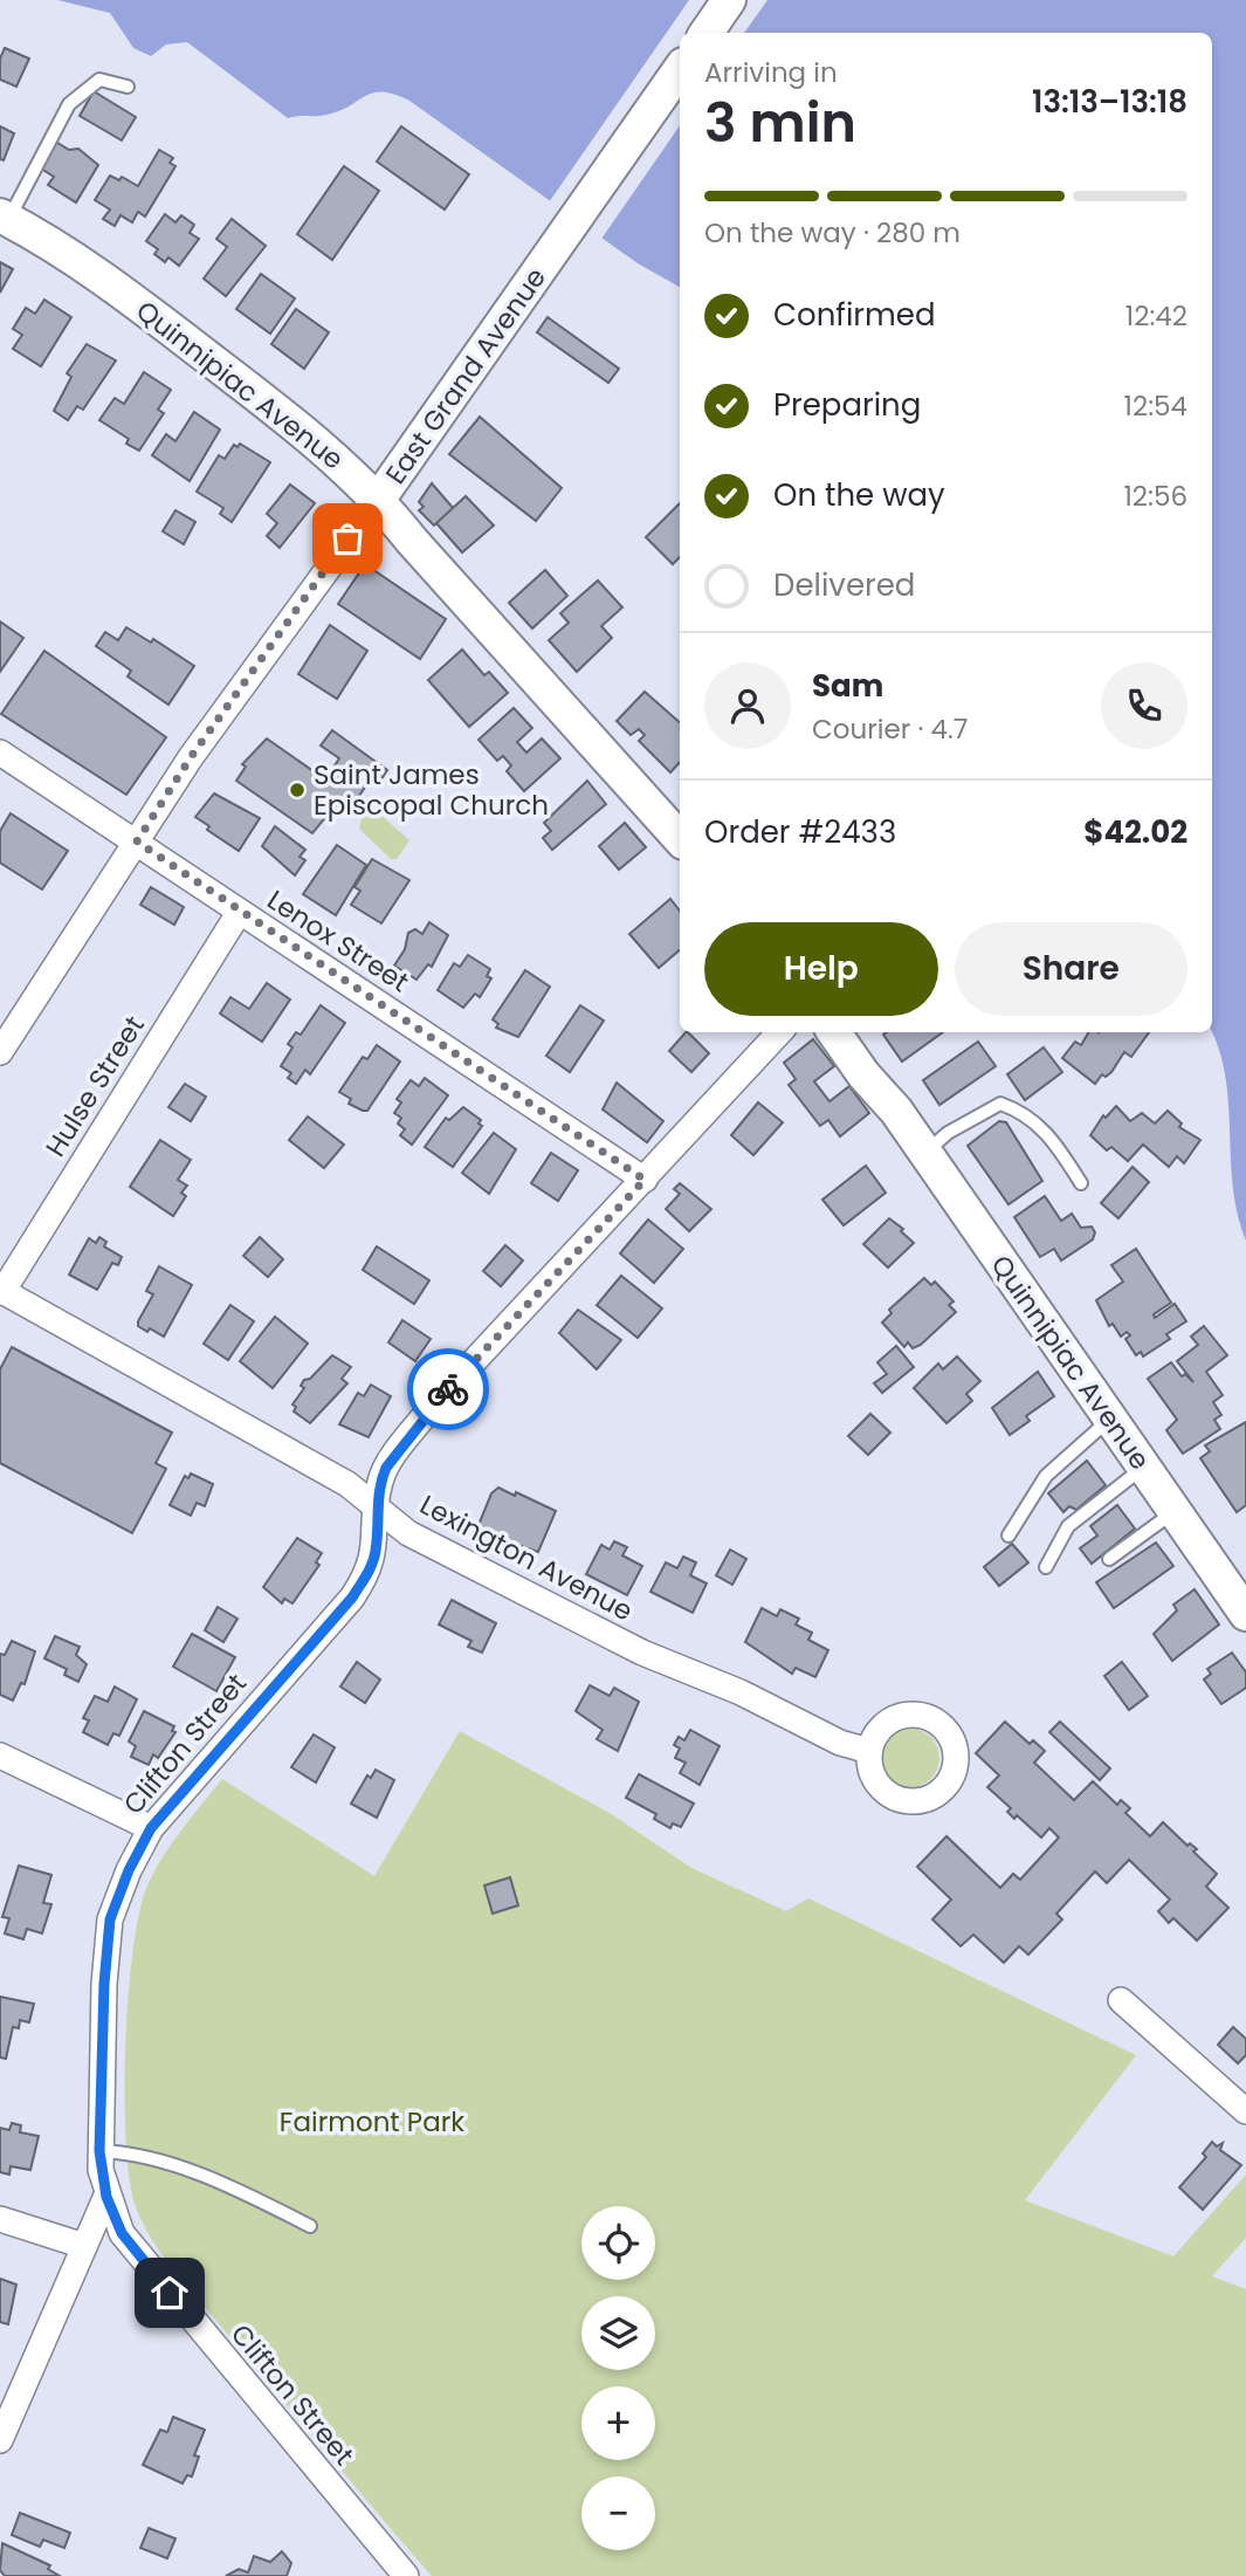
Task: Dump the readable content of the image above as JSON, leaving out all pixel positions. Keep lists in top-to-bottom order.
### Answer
{
  "streets": {
    "main road": ["East Grand Avenue", "Quinnipiac Avenue"],
    "street": [
      "Lenox Street",
      "Hulse Street",
      "Lexington Avenue",
      "Clifton Street"
    ]
  },
  "crossings": [
    ["East Grand Avenue", "Quinnipiac Avenue"],
    ["East Grand Avenue", "Lenox Street"],
    ["Lenox Street", "Hulse Street"],
    ["Lenox Street", "Clifton Street"],
    ["Hulse Street", "Lexington Avenue"],
    ["Lexington Avenue", "Clifton Street"]
  ],
  "parks": ["Fairmont Park"],
  "places": ["Saint James Episcopal Church"],
  "page": {
    "heading": ["3 min", "Arriving in", "13:13–13:18"],
    "panel": [
      "Sam",
      "Courier · 4.7",
      "Order #2433",
      "$42.02"
    ],
    "bar": "On the way · 280 m",
    "list": [
      ["Confirmed", "12:42"],
      ["Preparing", "12:54"],
      ["On the way", "12:56"],
      "Delivered"
    ],
    "buttons": ["Help", "Share"],
    "map_buttons": ["+", "−"]
  }
}
